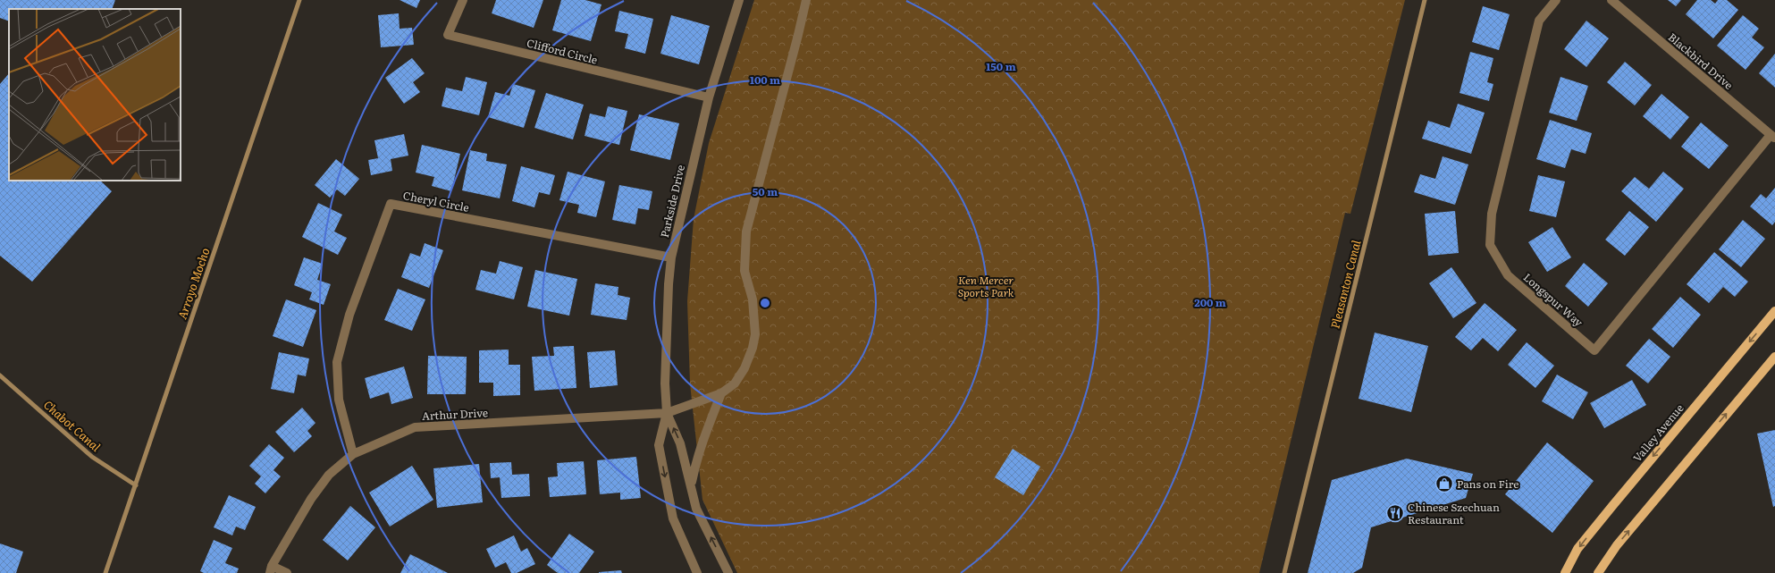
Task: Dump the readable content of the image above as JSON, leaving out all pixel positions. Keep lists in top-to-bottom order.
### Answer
{
  "streets": {
    "main road": ["Valley Avenue"],
    "street": [
      "Clifford Circle",
      "Blackbird Drive",
      "Cheryl Circle",
      "Parkside Drive",
      "Longspur Way",
      "Arthur Drive"
    ]
  },
  "crossings": [
    ["Clifford Circle", "Parkside Drive"],
    ["Blackbird Drive", "Longspur Way"],
    ["Cheryl Circle", "Parkside Drive"],
    ["Cheryl Circle", "Arthur Drive"],
    ["Parkside Drive", "Arthur Drive"]
  ],
  "water": ["Arroyo Mocho", "Pleasanton Canal", "Chabot Canal"],
  "parks": ["Ken Mercer Sports Park"],
  "places": {
    "shop": ["Pans on Fire"],
    "restaurant": ["Chinese Szechuan Restaurant"]
  },
  "rings": [
    "150 m",
    "100 m",
    "50 m",
    "200 m"
  ]
}
